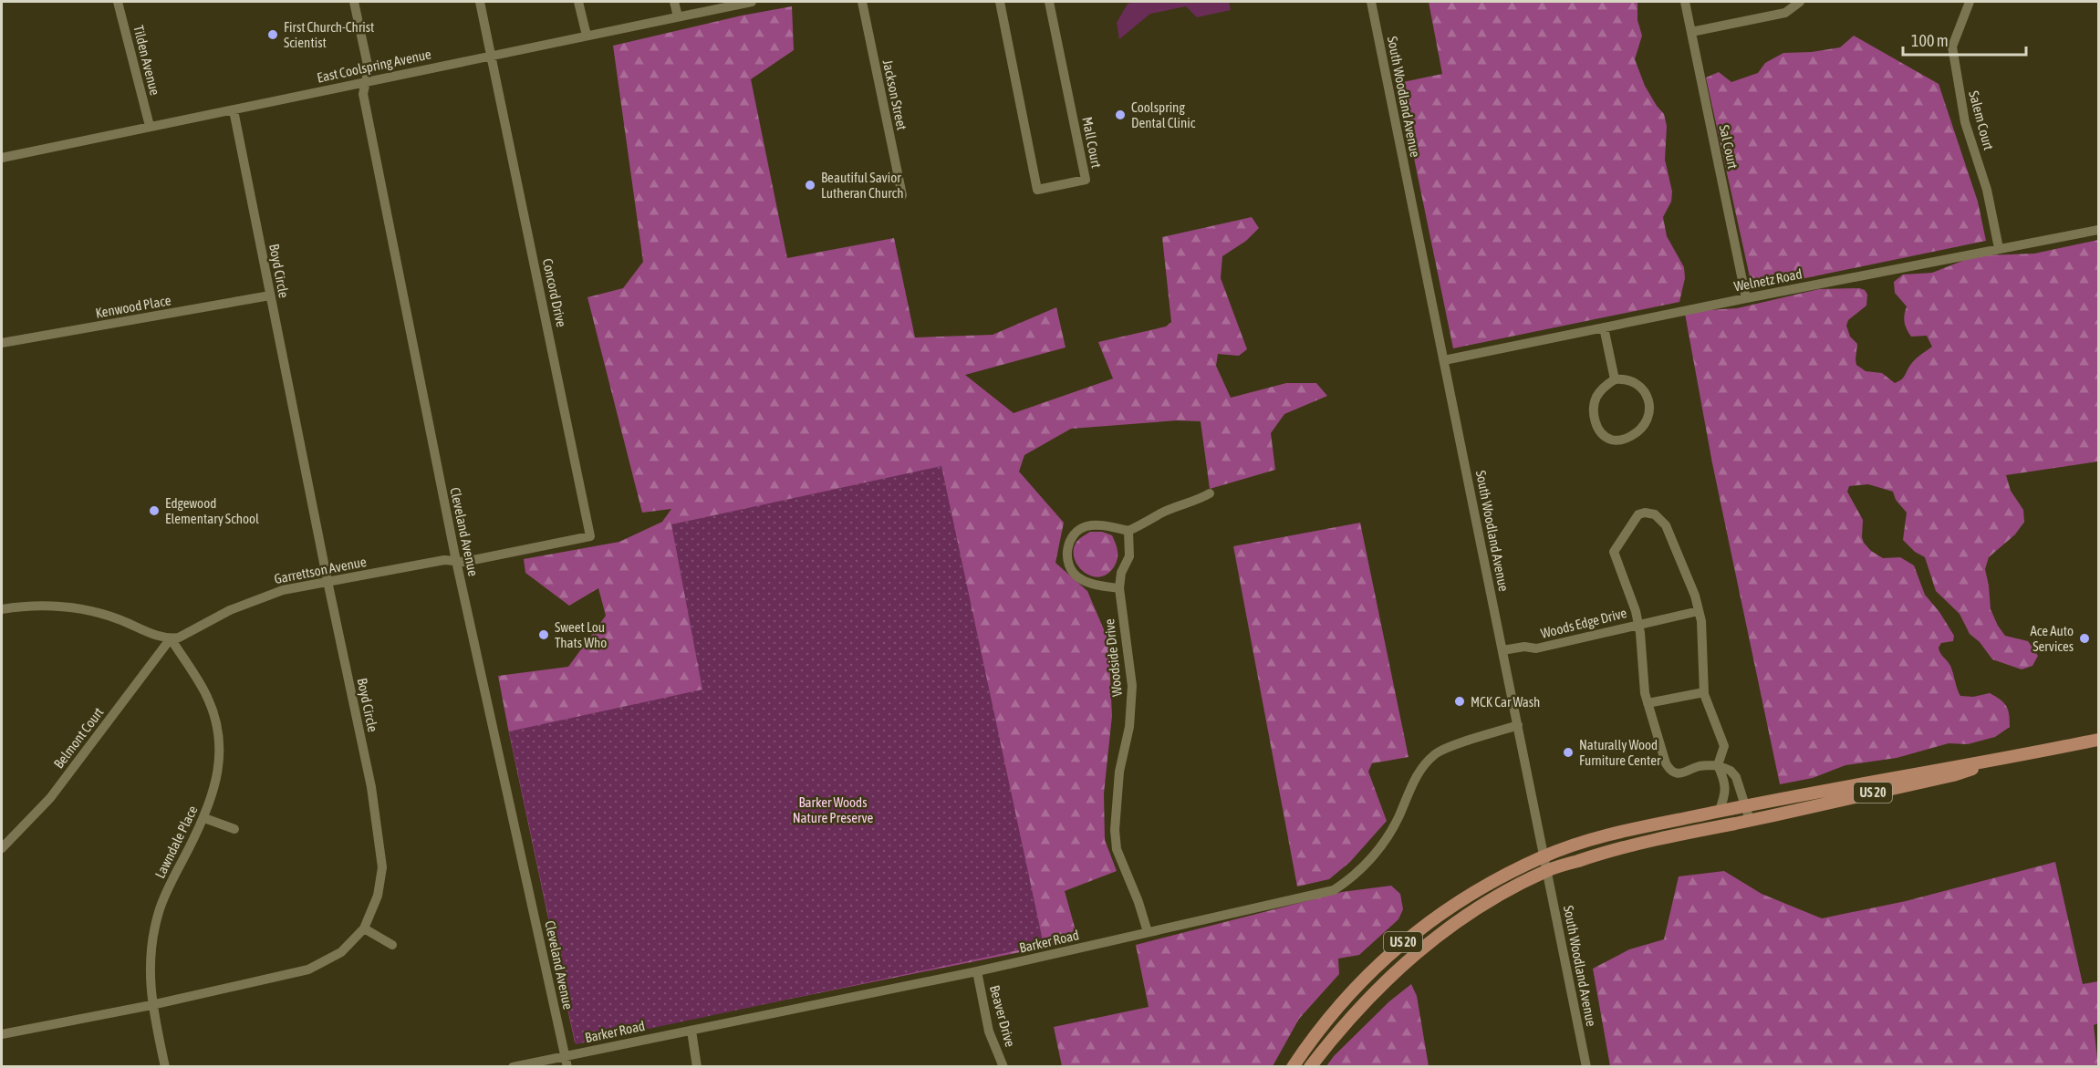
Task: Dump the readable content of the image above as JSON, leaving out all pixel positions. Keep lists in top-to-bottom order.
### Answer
{
  "streets": {
    "main road": ["US 20"],
    "street": [
      "Tilden Avenue",
      "East Coolspring Avenue",
      "Jackson Street",
      "South Woodland Avenue",
      "Salem Court",
      "Mall Court",
      "Sal Court",
      "Boyd Circle",
      "Welnetz Road",
      "Concord Drive",
      "Kenwood Place",
      "Cleveland Avenue",
      "Garrettson Avenue",
      "Woods Edge Drive",
      "Woodside Drive",
      "Belmont Court",
      "Lawndale Place",
      "Barker Road",
      "Beaver Drive"
    ]
  },
  "crossings": [
    ["Tilden Avenue", "East Coolspring Avenue"],
    ["East Coolspring Avenue", "Boyd Circle"],
    ["East Coolspring Avenue", "Concord Drive"],
    ["East Coolspring Avenue", "Cleveland Avenue"],
    ["South Woodland Avenue", "Welnetz Road"],
    ["South Woodland Avenue", "Woods Edge Drive"],
    ["South Woodland Avenue", "US 20"],
    ["South Woodland Avenue", "Barker Road"],
    ["Salem Court", "Welnetz Road"],
    ["Sal Court", "Welnetz Road"],
    ["Boyd Circle", "Kenwood Place"],
    ["Boyd Circle", "Garrettson Avenue"],
    ["Boyd Circle", "Lawndale Place"],
    ["Concord Drive", "Garrettson Avenue"],
    ["Cleveland Avenue", "Garrettson Avenue"],
    ["Cleveland Avenue", "Barker Road"],
    ["Garrettson Avenue", "Belmont Court"],
    ["Garrettson Avenue", "Lawndale Place"],
    ["Woodside Drive", "Barker Road"],
    ["Belmont Court", "Lawndale Place"],
    ["Barker Road", "Beaver Drive"]
  ],
  "parks": ["Barker Woods Nature Preserve"],
  "places": [
    "First Church-Christ Scientist",
    "Coolspring Dental Clinic",
    "Beautiful Savior Lutheran Church",
    "Edgewood Elementary School",
    "Sweet Lou Thats Who",
    "Ace Auto Services",
    "MCK Car Wash",
    "Naturally Wood Furniture Center"
  ],
  "scale_bar": "100 m"
}
